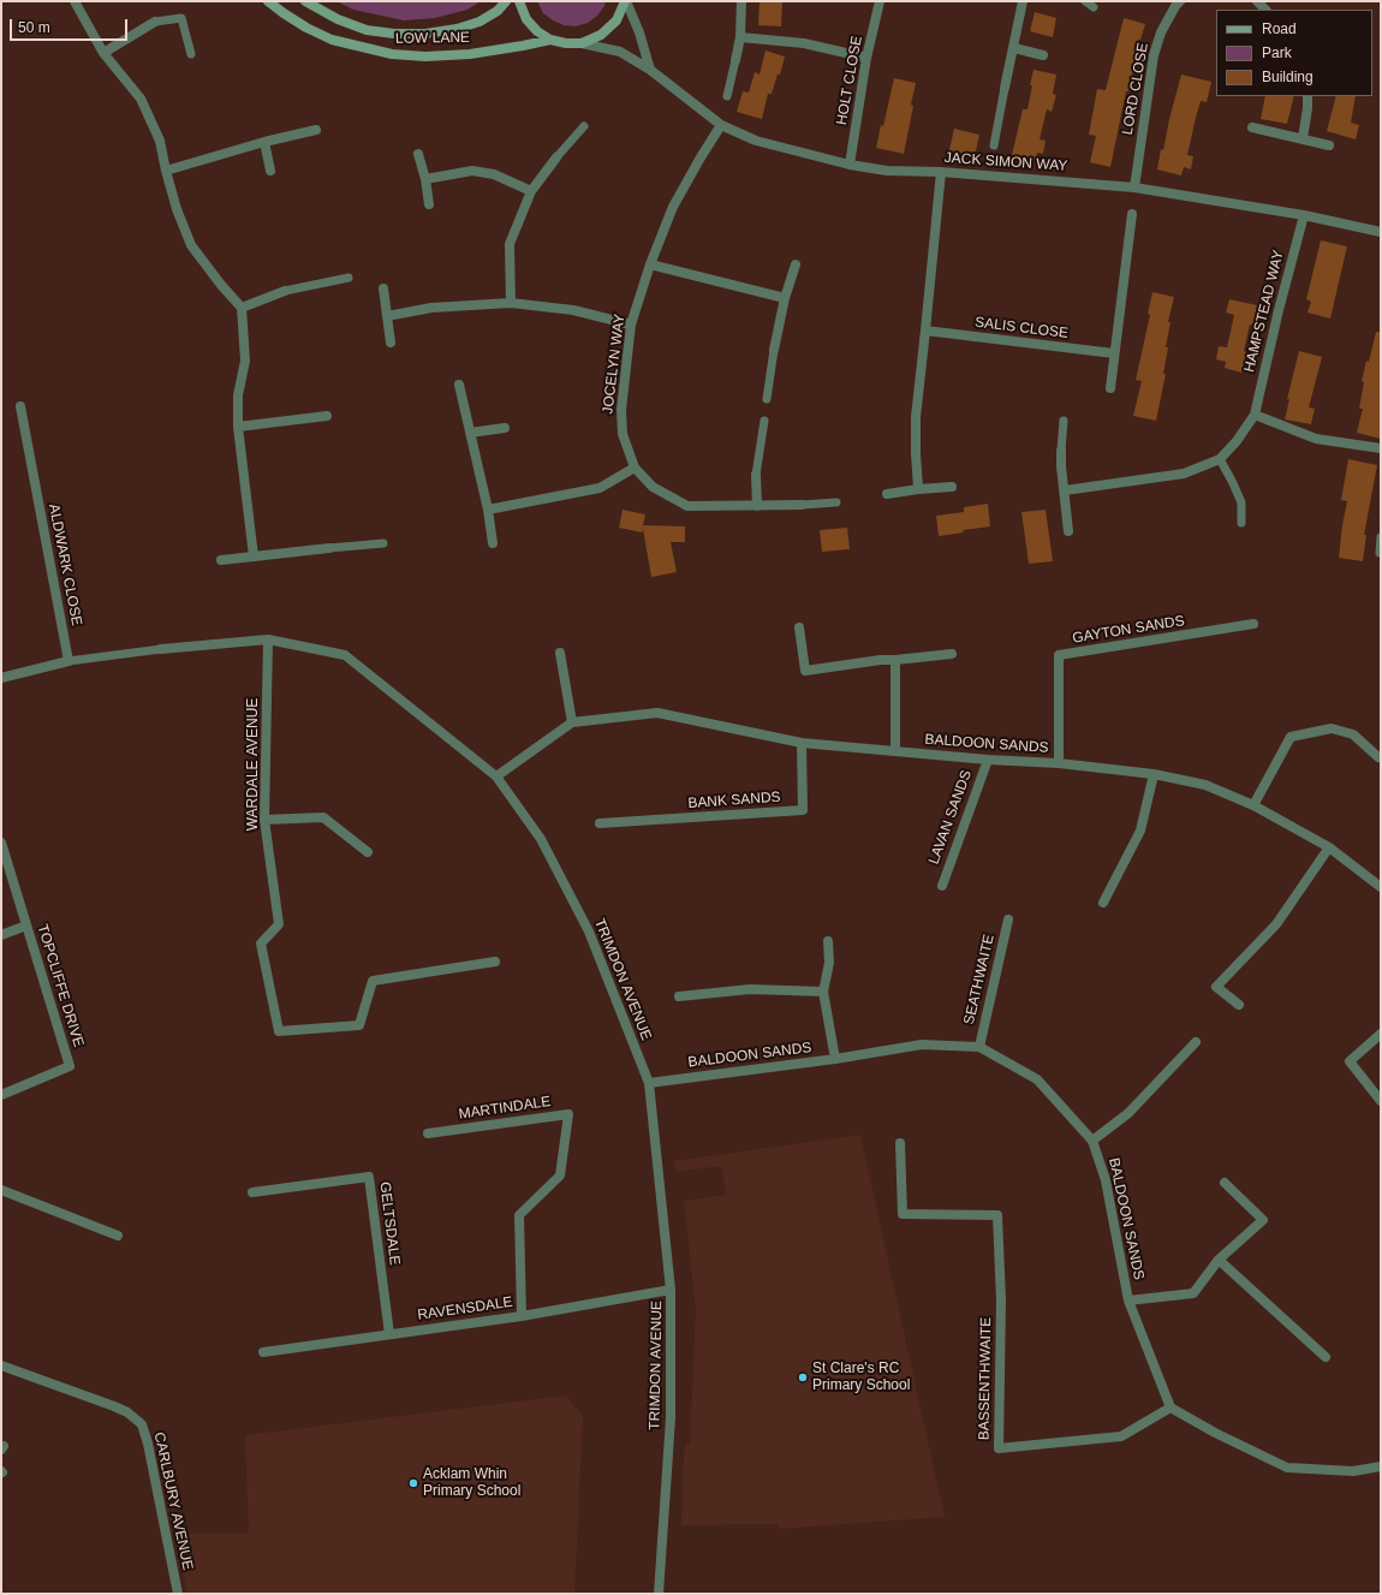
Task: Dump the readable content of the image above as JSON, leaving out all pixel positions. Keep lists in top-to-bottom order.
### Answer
{
  "streets": {
    "main road": ["LOW LANE"],
    "street": [
      "HOLT CLOSE",
      "LORD CLOSE",
      "JACK SIMON WAY",
      "HAMPSTEAD WAY",
      "SALIS CLOSE",
      "JOCELYN WAY",
      "ALDWARK CLOSE",
      "GAYTON SANDS",
      "BALDOON SANDS",
      "WARDALE AVENUE",
      "BANK SANDS",
      "LAVAN SANDS",
      "TRIMDON AVENUE",
      "SEATHWAITE",
      "TOPCLIFFE DRIVE",
      "MARTINDALE",
      "GELTSDALE",
      "RAVENSDALE",
      "BASSENTHWAITE",
      "CARLBURY AVENUE"
    ]
  },
  "crossings": [
    ["HOLT CLOSE", "JACK SIMON WAY"],
    ["LORD CLOSE", "JACK SIMON WAY"],
    ["JACK SIMON WAY", "HAMPSTEAD WAY"],
    ["JACK SIMON WAY", "JOCELYN WAY"],
    ["GAYTON SANDS", "BALDOON SANDS"],
    ["BALDOON SANDS", "BANK SANDS"],
    ["BALDOON SANDS", "LAVAN SANDS"],
    ["BALDOON SANDS", "TRIMDON AVENUE"],
    ["BALDOON SANDS", "SEATHWAITE"],
    ["BALDOON SANDS", "BASSENTHWAITE"],
    ["WARDALE AVENUE", "TRIMDON AVENUE"],
    ["TRIMDON AVENUE", "RAVENSDALE"],
    ["MARTINDALE", "RAVENSDALE"],
    ["GELTSDALE", "RAVENSDALE"]
  ],
  "places": ["St Clare's RC Primary School", "Acklam Whin Primary School"],
  "legend": ["Road", "Park", "Building"],
  "scale_bar": "50 m"
}
